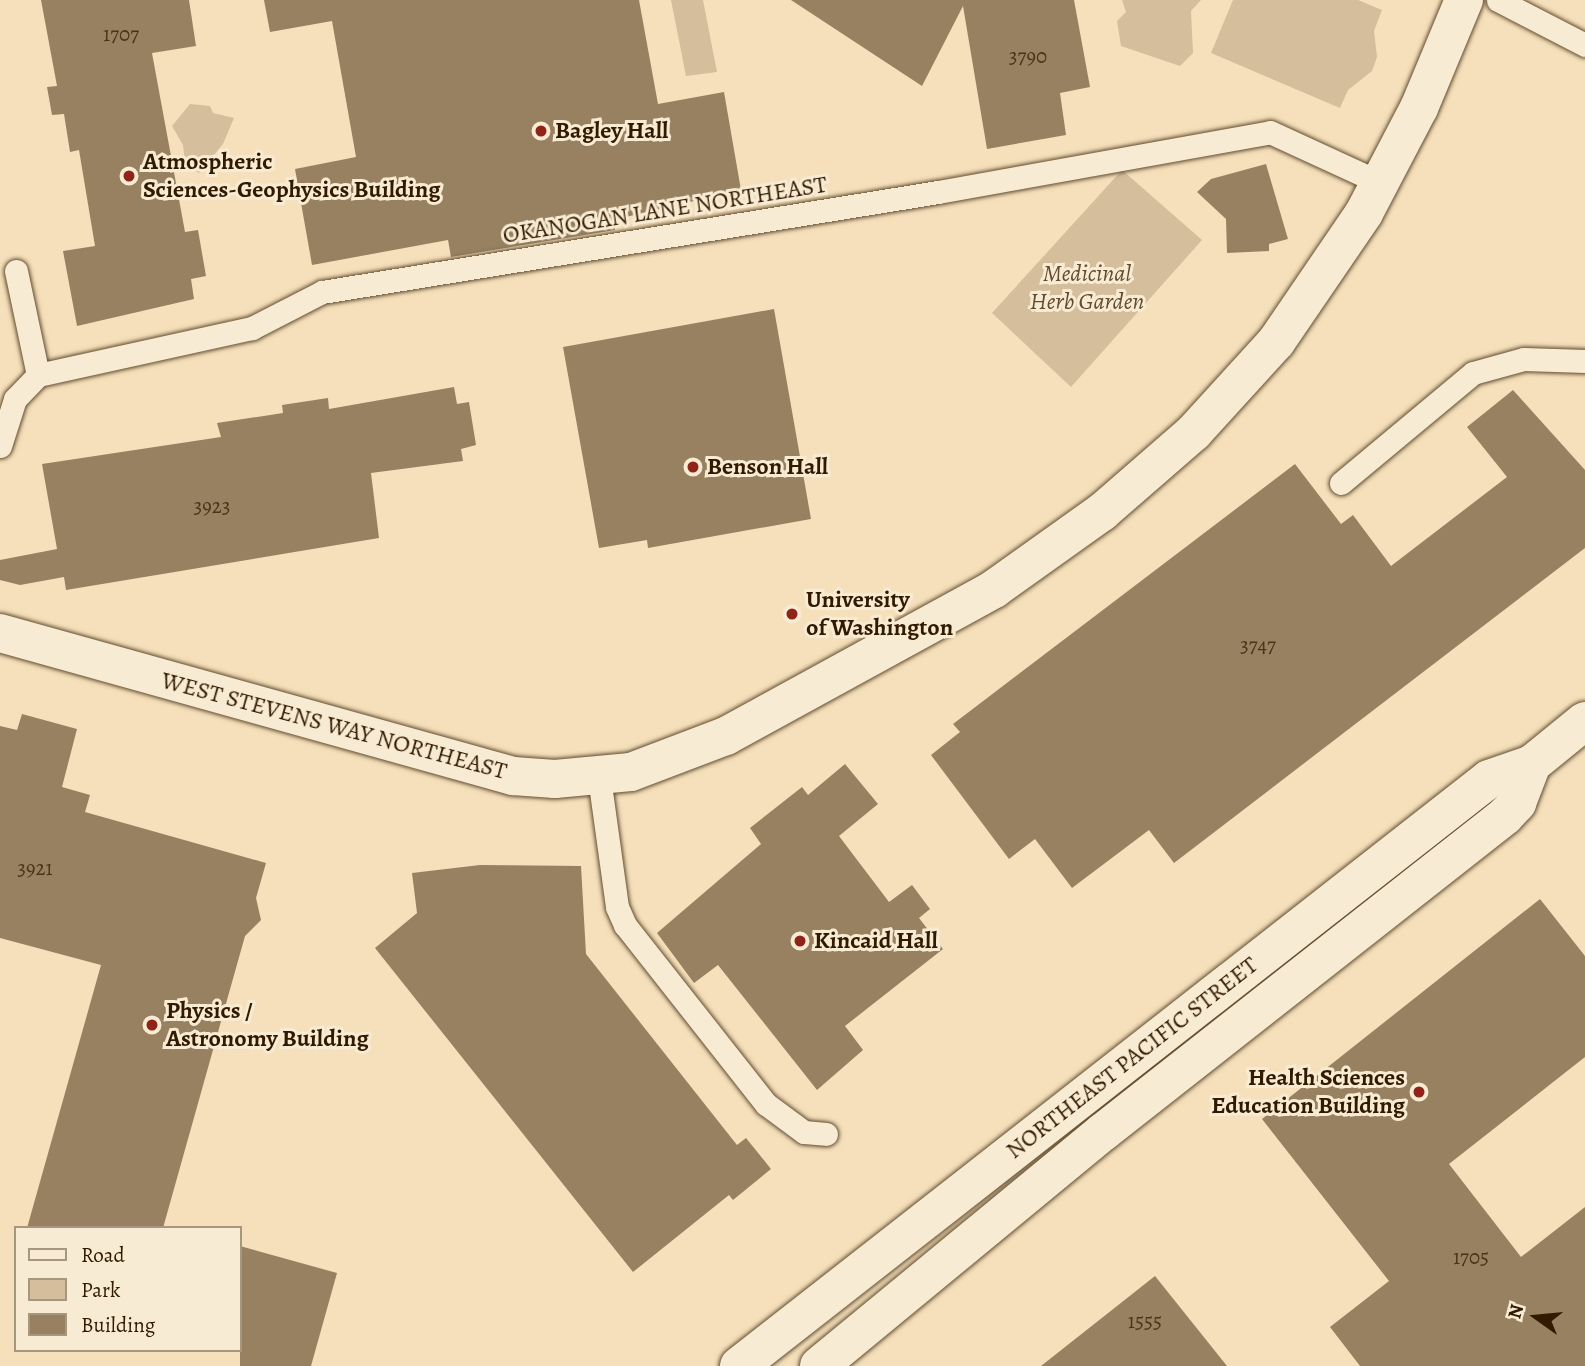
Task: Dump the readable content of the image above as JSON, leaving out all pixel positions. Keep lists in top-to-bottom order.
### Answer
{
  "streets": {
    "main road": ["WEST STEVENS WAY NORTHEAST", "NORTHEAST PACIFIC STREET"],
    "lane": ["OKANOGAN LANE NORTHEAST"]
  },
  "crossings": [
    ["OKANOGAN LANE NORTHEAST", "WEST STEVENS WAY NORTHEAST"]
  ],
  "parks": ["Medicinal Herb Garden"],
  "places": [
    "Bagley Hall",
    "Atmospheric Sciences-Geophysics Building",
    "Benson Hall",
    "University of Washington",
    "Kincaid Hall",
    "Physics / Astronomy Building",
    "Health Sciences Education Building"
  ],
  "house_numbers": [
    "1707",
    "3790",
    "3923",
    "3747",
    "3921",
    "1705",
    "1555"
  ],
  "legend": ["Road", "Park", "Building"],
  "north": "left"
}
